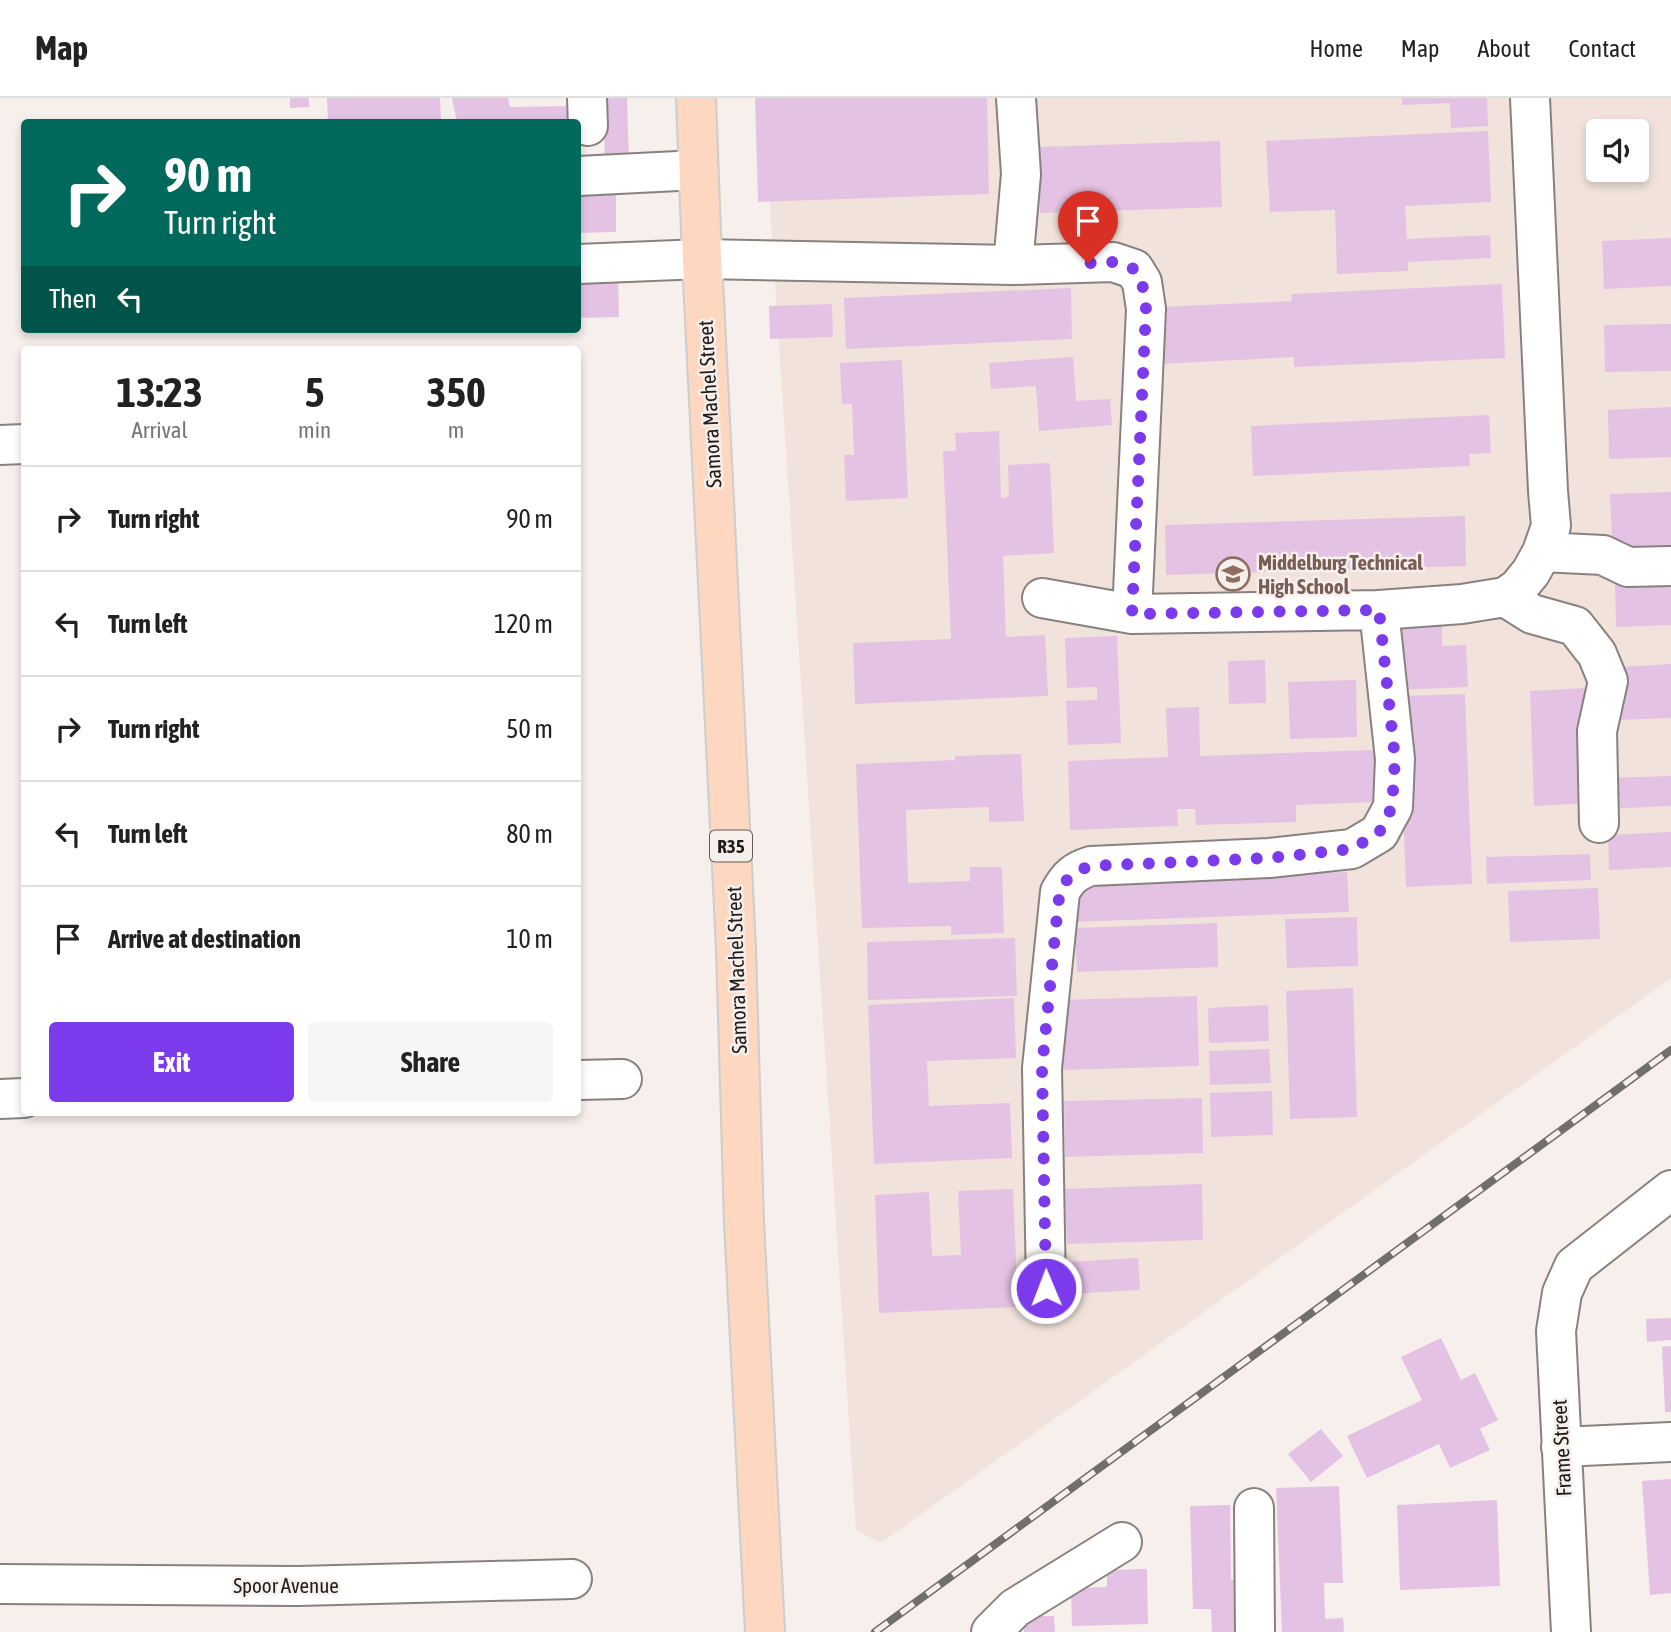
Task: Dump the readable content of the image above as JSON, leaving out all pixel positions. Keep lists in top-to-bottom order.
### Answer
{
  "streets": {
    "main road": ["Samora Machel Street", "R35"],
    "street": ["Frame Street", "Spoor Avenue"]
  },
  "places": {
    "school or university": ["Middelburg Technical High School"]
  },
  "page": {
    "header": "Map",
    "nav": [
      "Home",
      "Map",
      "About",
      "Contact"
    ],
    "turn": ["90 m", "Turn right"],
    "then": "Then",
    "eta": [
      "13:23",
      "Arrival",
      "5",
      "min",
      "350",
      "m"
    ],
    "list": [
      {
        "name": "Turn right",
        "value": "90 m"
      },
      {
        "name": "Turn left",
        "value": "120 m"
      },
      {
        "name": "Turn right",
        "value": "50 m"
      },
      {
        "name": "Turn left",
        "value": "80 m"
      },
      {
        "name": "Arrive at destination",
        "value": "10 m"
      }
    ],
    "buttons": ["Exit", "Share"]
  }
}
